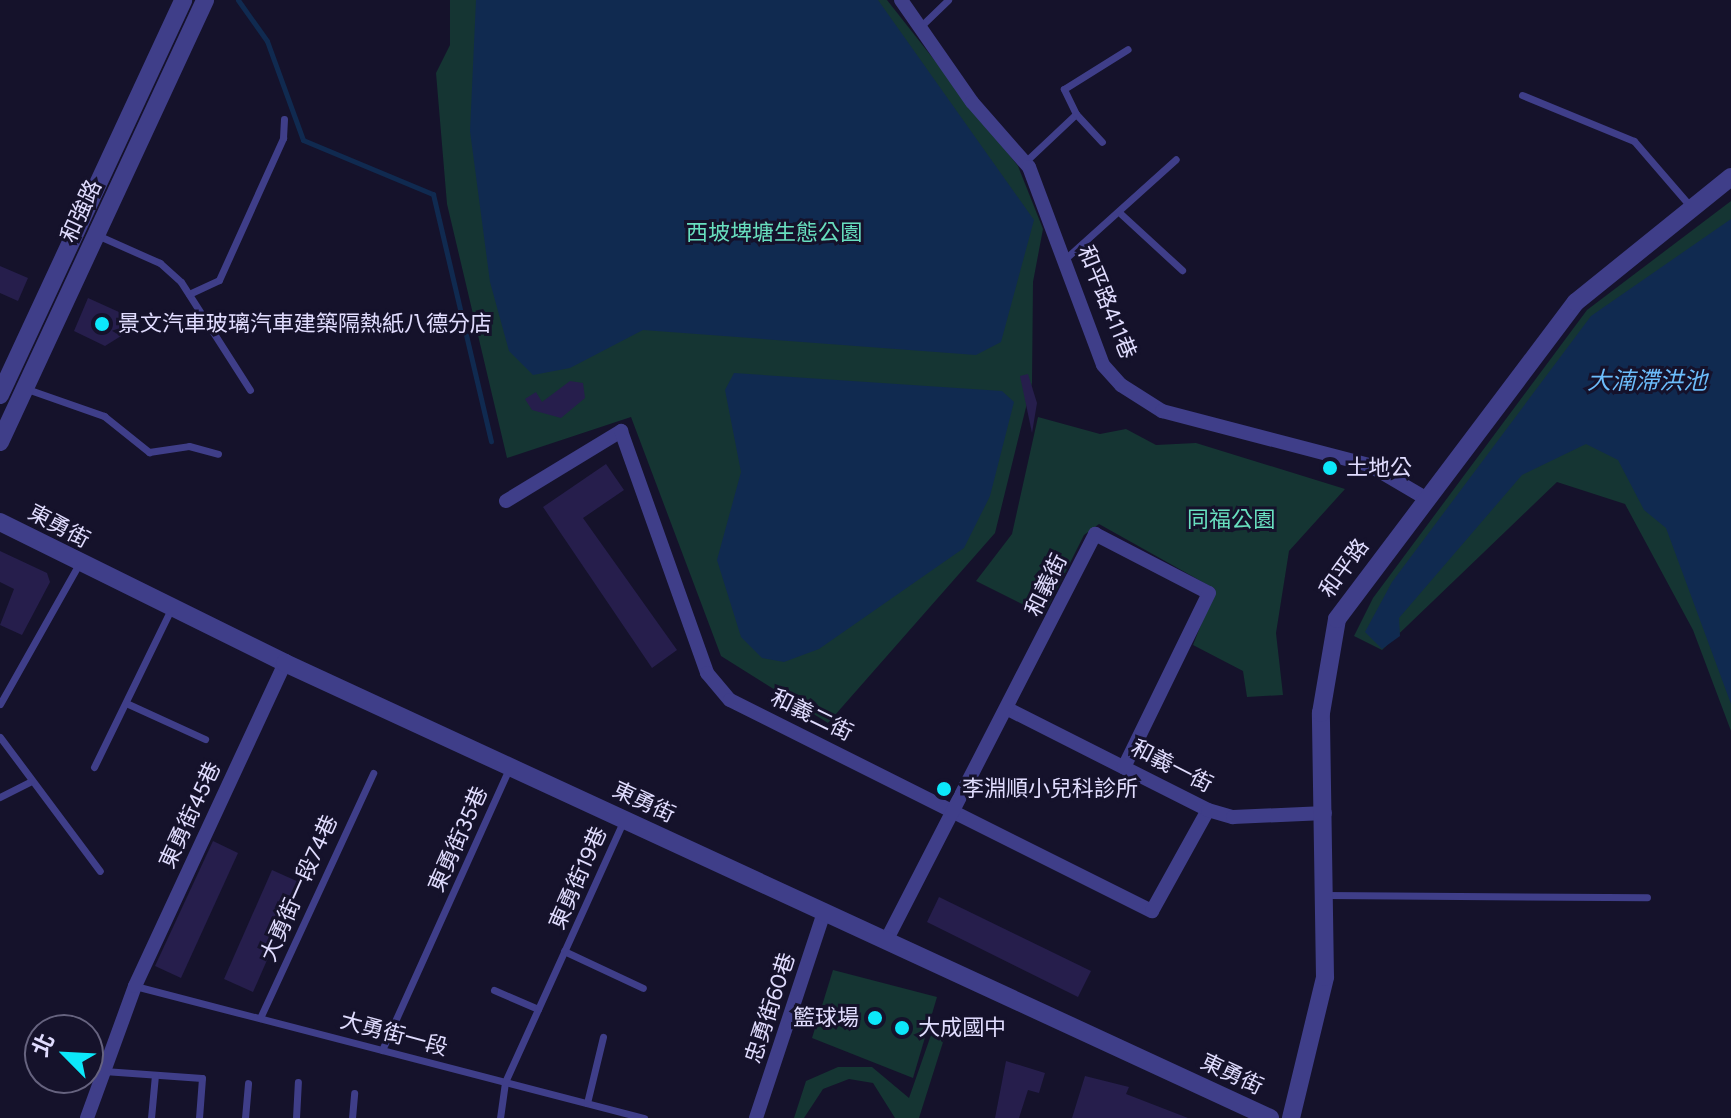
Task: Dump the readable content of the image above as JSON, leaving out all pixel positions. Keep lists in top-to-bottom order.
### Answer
{
  "streets": {
    "street": [
      "和強路",
      "和平路411巷",
      "東勇街",
      "和平路",
      "和義街",
      "和義二街",
      "和義一街",
      "東勇街45巷",
      "忠勇街60巷"
    ],
    "lane": [
      "東勇街35巷",
      "東勇街19巷",
      "大勇街一段74巷",
      "大勇街一段"
    ]
  },
  "crossings": [
    ["和平路411巷", "和平路"],
    ["東勇街", "和義街"],
    ["東勇街", "東勇街45巷"],
    ["東勇街", "東勇街35巷"],
    ["東勇街", "東勇街19巷"],
    ["東勇街", "忠勇街60巷"],
    ["和平路", "和義一街"],
    ["和義街", "和義二街"],
    ["和義街", "和義一街"],
    ["和義二街", "和義一街"],
    ["東勇街45巷", "大勇街一段"],
    ["東勇街35巷", "大勇街一段"],
    ["東勇街19巷", "大勇街一段"],
    ["大勇街一段74巷", "大勇街一段"]
  ],
  "water": ["大湳滯洪池"],
  "parks": ["西坡埤塘生態公園", "同福公園"],
  "places": [
    "景文汽車玻璃汽車建築隔熱紙八德分店",
    "土地公",
    "李淵順小兒科診所",
    "籃球場",
    "大成國中"
  ],
  "north": "top left"
}
